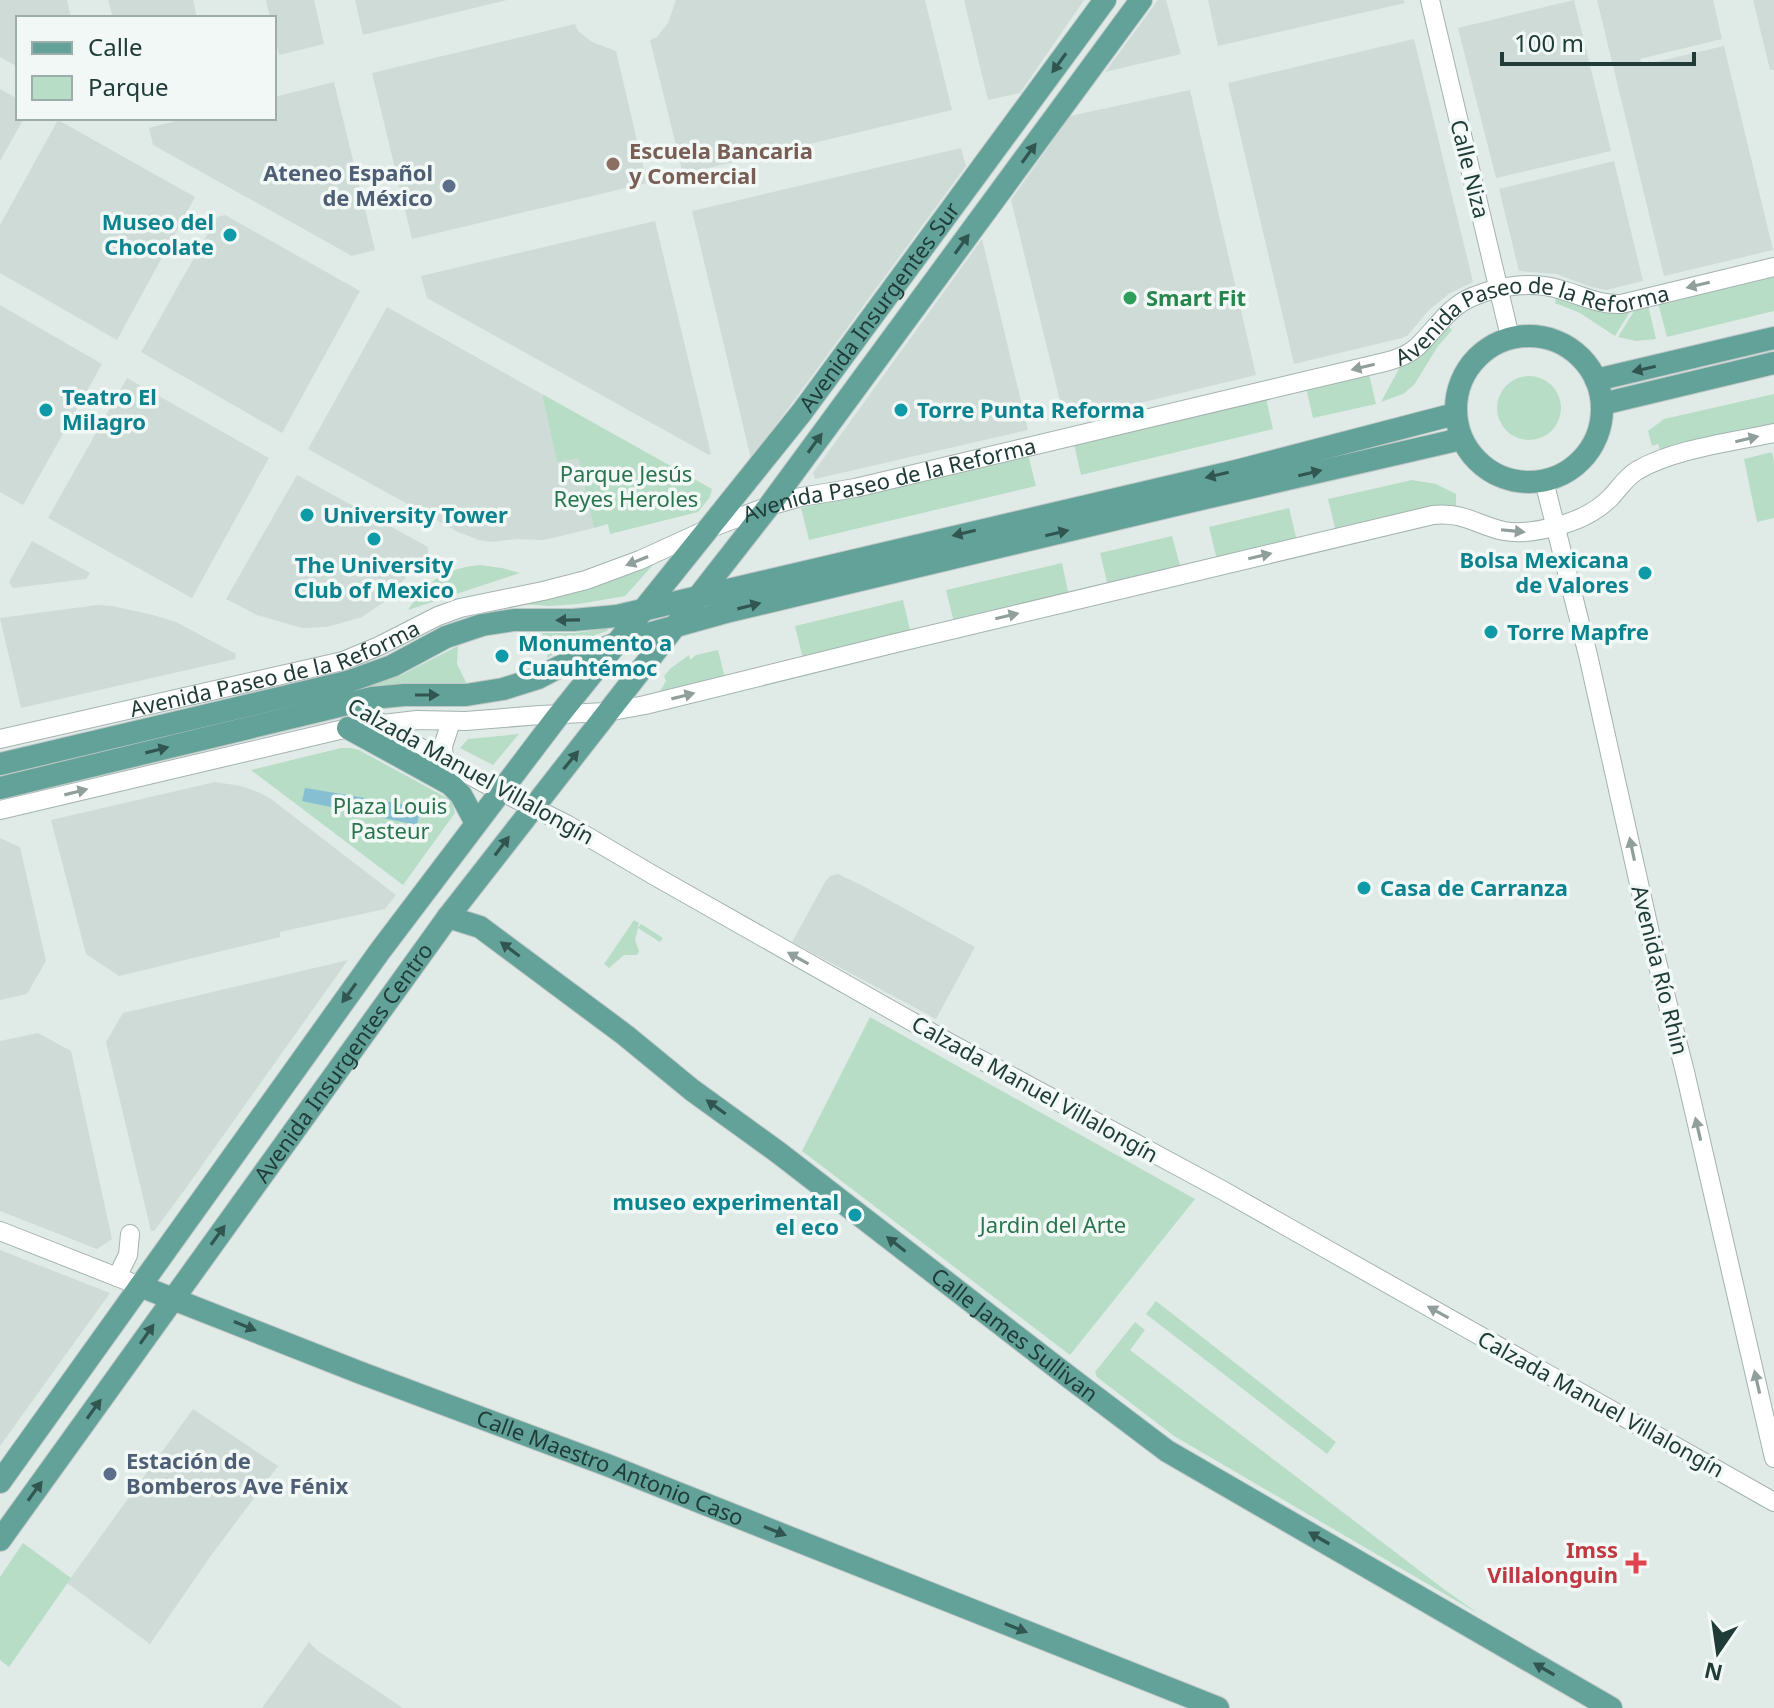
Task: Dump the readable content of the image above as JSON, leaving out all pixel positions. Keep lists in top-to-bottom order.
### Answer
{
  "streets": {
    "main road": [
      "Avenida Insurgentes Sur",
      "Avenida Paseo de la Reforma",
      "Avenida Insurgentes Centro",
      "Calle James Sullivan",
      "Calle Maestro Antonio Caso"
    ],
    "street": ["Calle Niza", "Calzada Manuel Villalongín", "Avenida Río Rhin"]
  },
  "crossings": [
    ["Calle Niza", "Avenida Paseo de la Reforma"],
    ["Calle Niza", "Avenida Río Rhin"],
    ["Avenida Insurgentes Sur", "Avenida Paseo de la Reforma"],
    ["Avenida Insurgentes Sur", "Avenida Insurgentes Centro"],
    ["Avenida Paseo de la Reforma", "Calzada Manuel Villalongín"],
    ["Avenida Paseo de la Reforma", "Avenida Río Rhin"],
    ["Avenida Paseo de la Reforma", "Avenida Insurgentes Centro"],
    ["Calzada Manuel Villalongín", "Avenida Insurgentes Centro"],
    ["Avenida Insurgentes Centro", "Calle James Sullivan"],
    ["Avenida Insurgentes Centro", "Calle Maestro Antonio Caso"]
  ],
  "one_way": [
    "Calzada Manuel Villalongín",
    "Avenida Río Rhin",
    "Calle James Sullivan",
    "Calle Maestro Antonio Caso"
  ],
  "parks": ["Parque Jesús Reyes Heroles", "Plaza Louis Pasteur", "Jardin del Arte"],
  "places": {
    "other": [
      "Escuela Bancaria y Comercial",
      "Ateneo Español de México",
      "Museo del Chocolate",
      "Smart Fit",
      "Teatro El Milagro",
      "Torre Punta Reforma",
      "University Tower",
      "The University Club of Mexico",
      "Bolsa Mexicana de Valores",
      "Torre Mapfre",
      "Monumento a Cuauhtémoc",
      "Casa de Carranza",
      "museo experimental el eco",
      "Estación de Bomberos Ave Fénix"
    ],
    "health": ["Imss Villalonguin"]
  },
  "legend": ["Calle", "Parque"],
  "scale_bar": "100 m",
  "north": "bottom"
}
